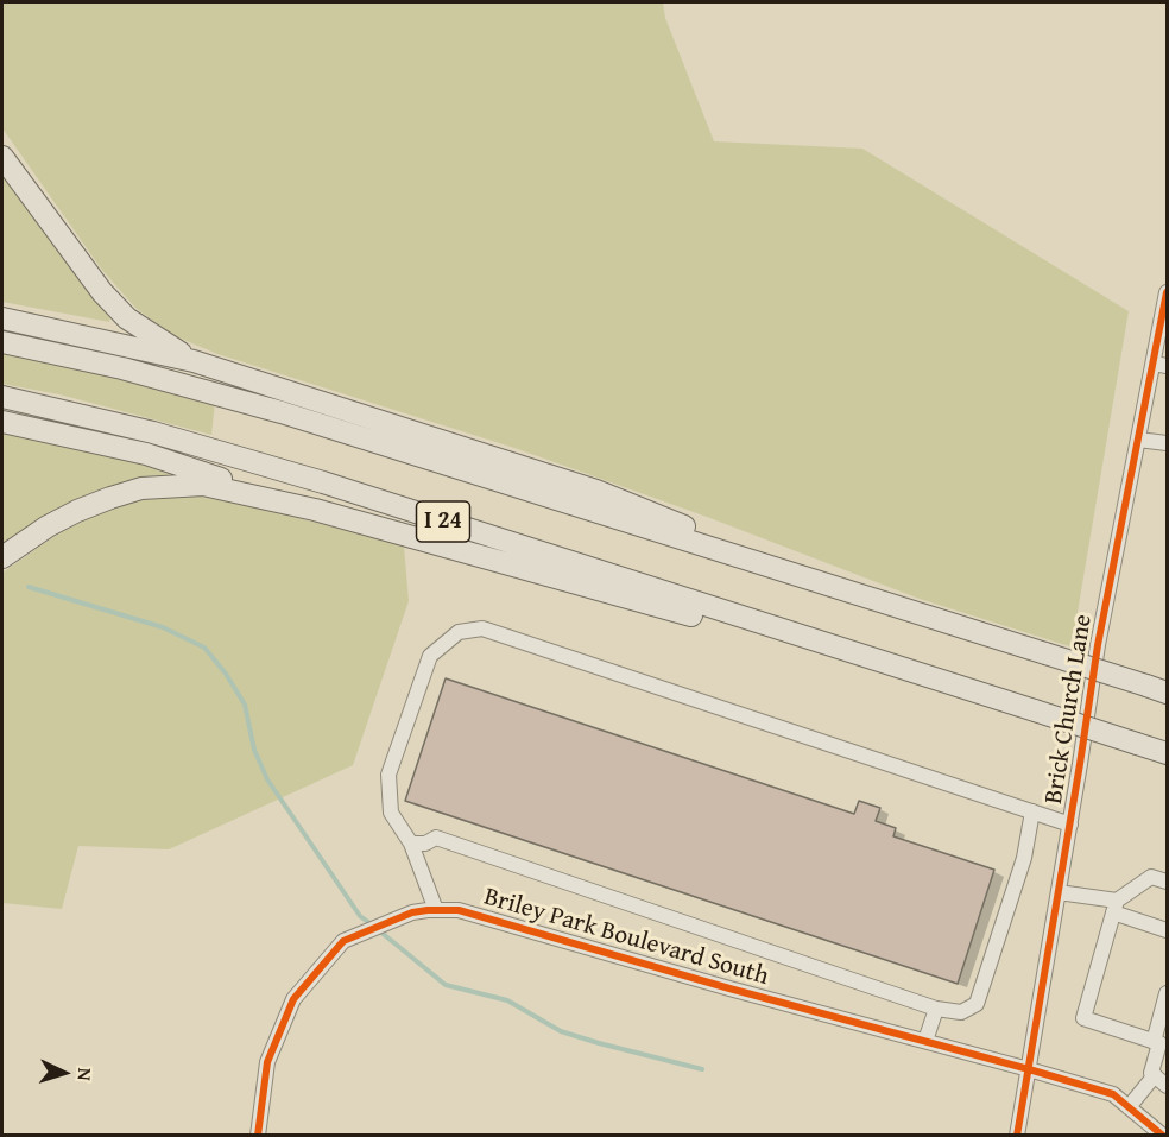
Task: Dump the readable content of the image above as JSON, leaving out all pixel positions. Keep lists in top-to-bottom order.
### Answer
{
  "streets": {
    "highway": ["I 24"],
    "street": ["Brick Church Lane", "Briley Park Boulevard South"]
  },
  "crossings": [
    ["Brick Church Lane", "Briley Park Boulevard South"]
  ],
  "north": "right"
}
